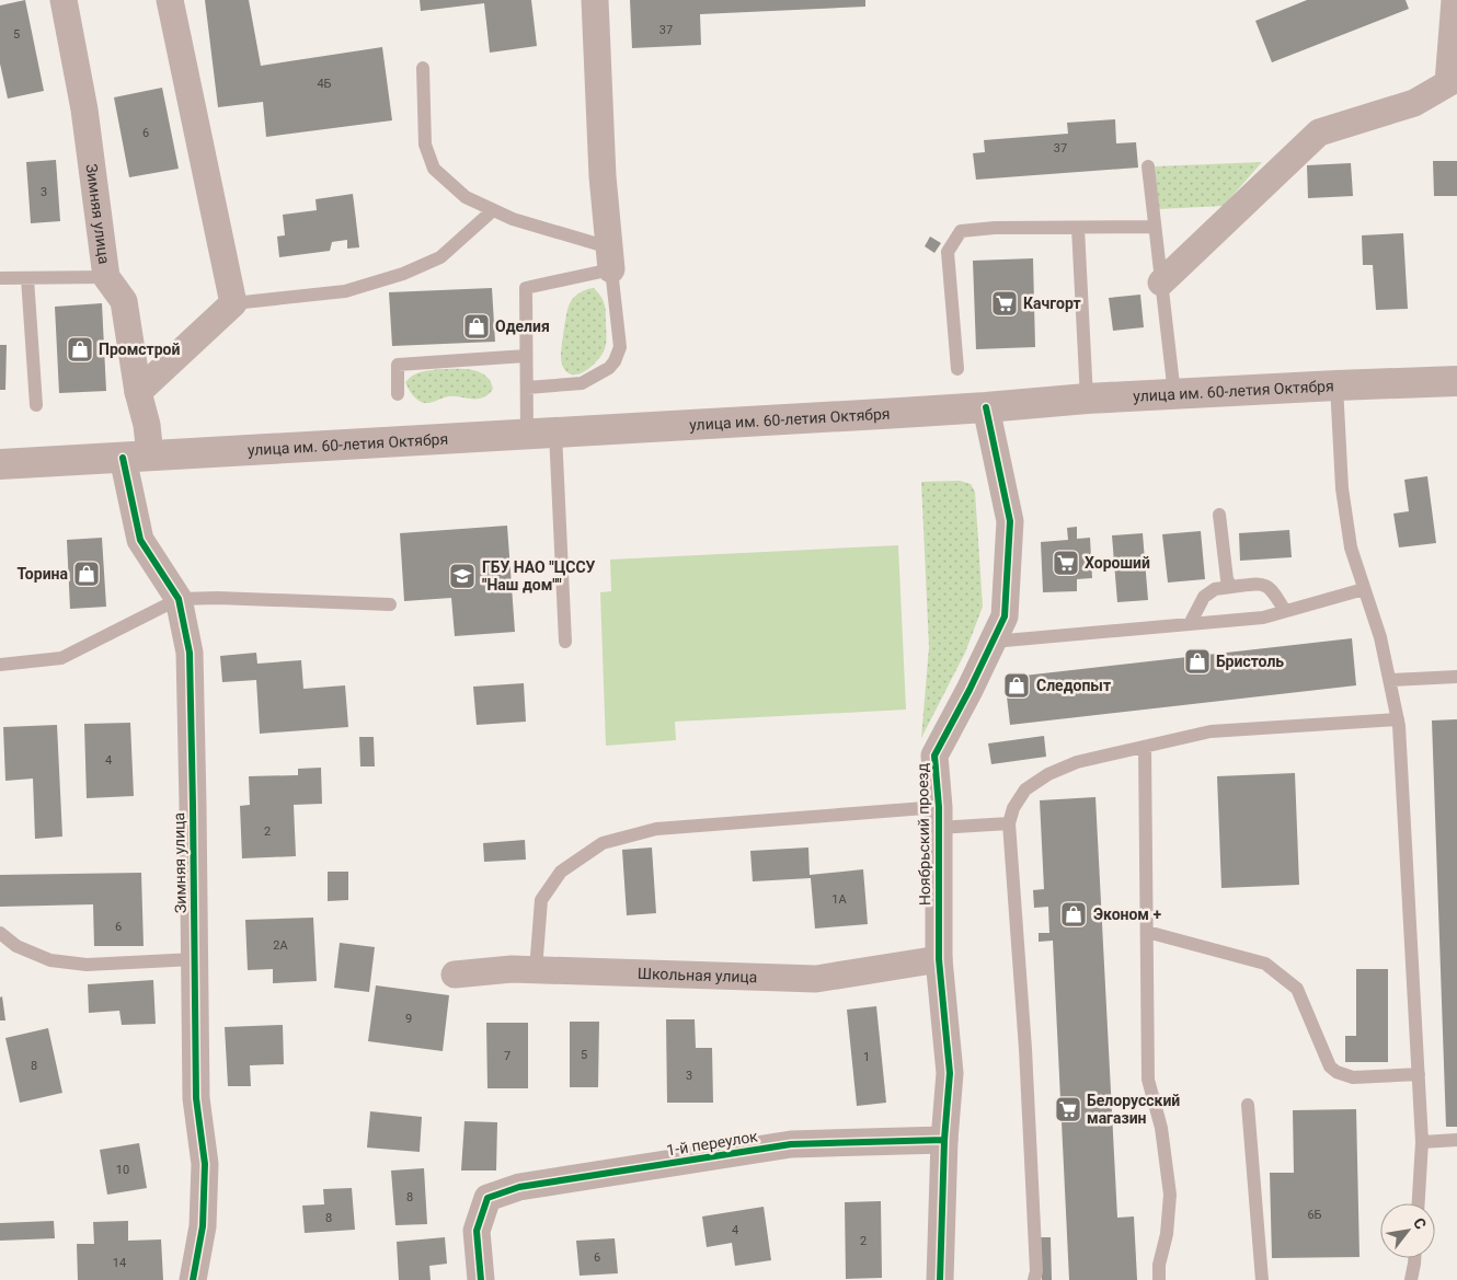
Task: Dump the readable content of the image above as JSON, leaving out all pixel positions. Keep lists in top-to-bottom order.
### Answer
{
  "streets": {
    "main road": ["улица им. 60-летия Октября"],
    "street": [
      "Зимняя улица",
      "Ноябрьский проезд",
      "Школьная улица",
      "1-й переулок"
    ]
  },
  "crossings": [
    ["Зимняя улица", "улица им. 60-летия Октября"],
    ["улица им. 60-летия Октября", "Ноябрьский проезд"],
    ["Ноябрьский проезд", "Школьная улица"],
    ["Ноябрьский проезд", "1-й переулок"]
  ],
  "places": {
    "supermarket": ["Качгорт", "Хороший", "Белорусский магазин"],
    "shop": [
      "Оделия",
      "Промстрой",
      "Торина",
      "Бристоль",
      "Следопыт",
      "Эконом +"
    ],
    "school or university": ["ГБУ НАО \"ЦССУ \"Наш дом\"\""]
  },
  "house_numbers": [
    "37",
    "5",
    "4Б",
    "6",
    "37",
    "3",
    "4",
    "2",
    "1А",
    "6",
    "2А",
    "9",
    "5",
    "7",
    "1",
    "8",
    "3",
    "10",
    "8",
    "6Б",
    "8",
    "4",
    "2",
    "6",
    "14"
  ],
  "north": "top right"
}
